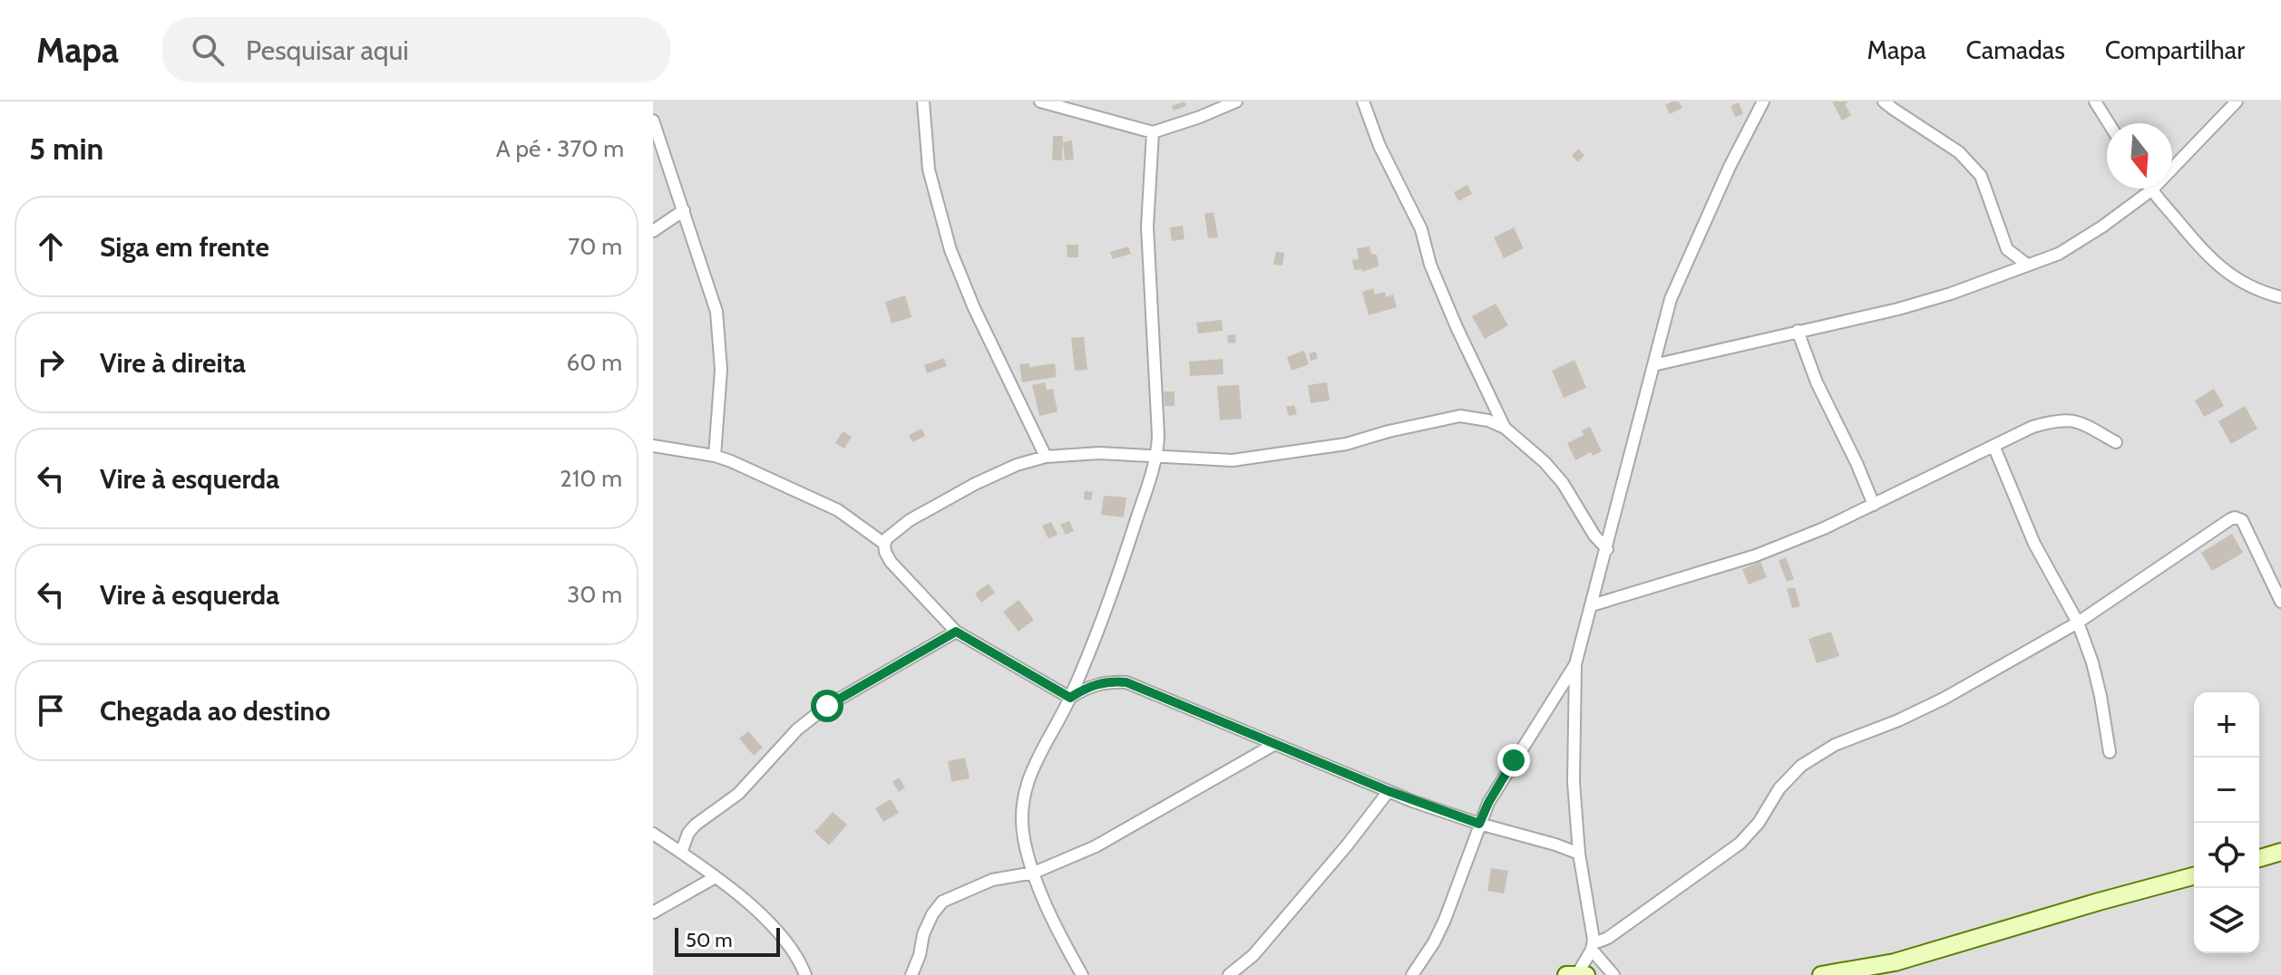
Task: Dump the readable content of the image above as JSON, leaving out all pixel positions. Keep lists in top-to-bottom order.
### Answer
{
  "scale_bar": "50 m",
  "north": "bottom",
  "page": {
    "header": "Mapa",
    "search": "Pesquisar aqui",
    "nav": ["Mapa", "Camadas", "Compartilhar"],
    "heading": ["5 min", "A pé · 370 m"],
    "list": [
      ["Siga em frente", "70 m"],
      ["Vire à direita", "60 m"],
      ["Vire à esquerda", "210 m"],
      ["Vire à esquerda", "30 m"],
      "Chegada ao destino"
    ],
    "map_buttons": ["+", "−"],
    "scale": "50 m"
  }
}
